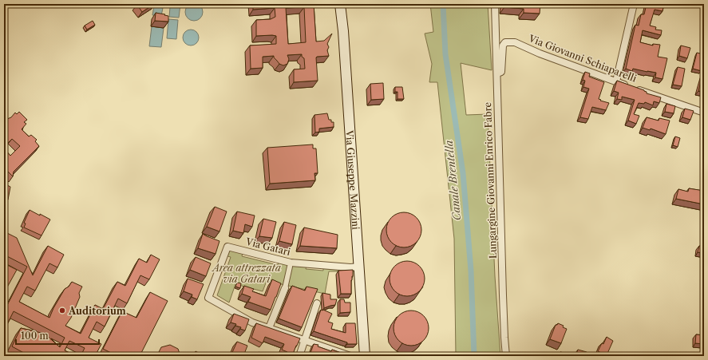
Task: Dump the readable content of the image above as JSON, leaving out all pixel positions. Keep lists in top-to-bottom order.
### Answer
{
  "streets": {
    "main road": ["Via Giuseppe Mazzini"],
    "street": ["Via Giovanni Schiaparelli", "Lungargine Giovanni Enrico Fabre", "Via Gatari"]
  },
  "crossings": [
    ["Via Giovanni Schiaparelli", "Lungargine Giovanni Enrico Fabre"],
    ["Via Giuseppe Mazzini", "Via Gatari"]
  ],
  "water": ["Canale Brentella"],
  "parks": ["Area attrezzata via Gatari"],
  "places": ["Auditorium"],
  "scale_bar": "100 m"
}
